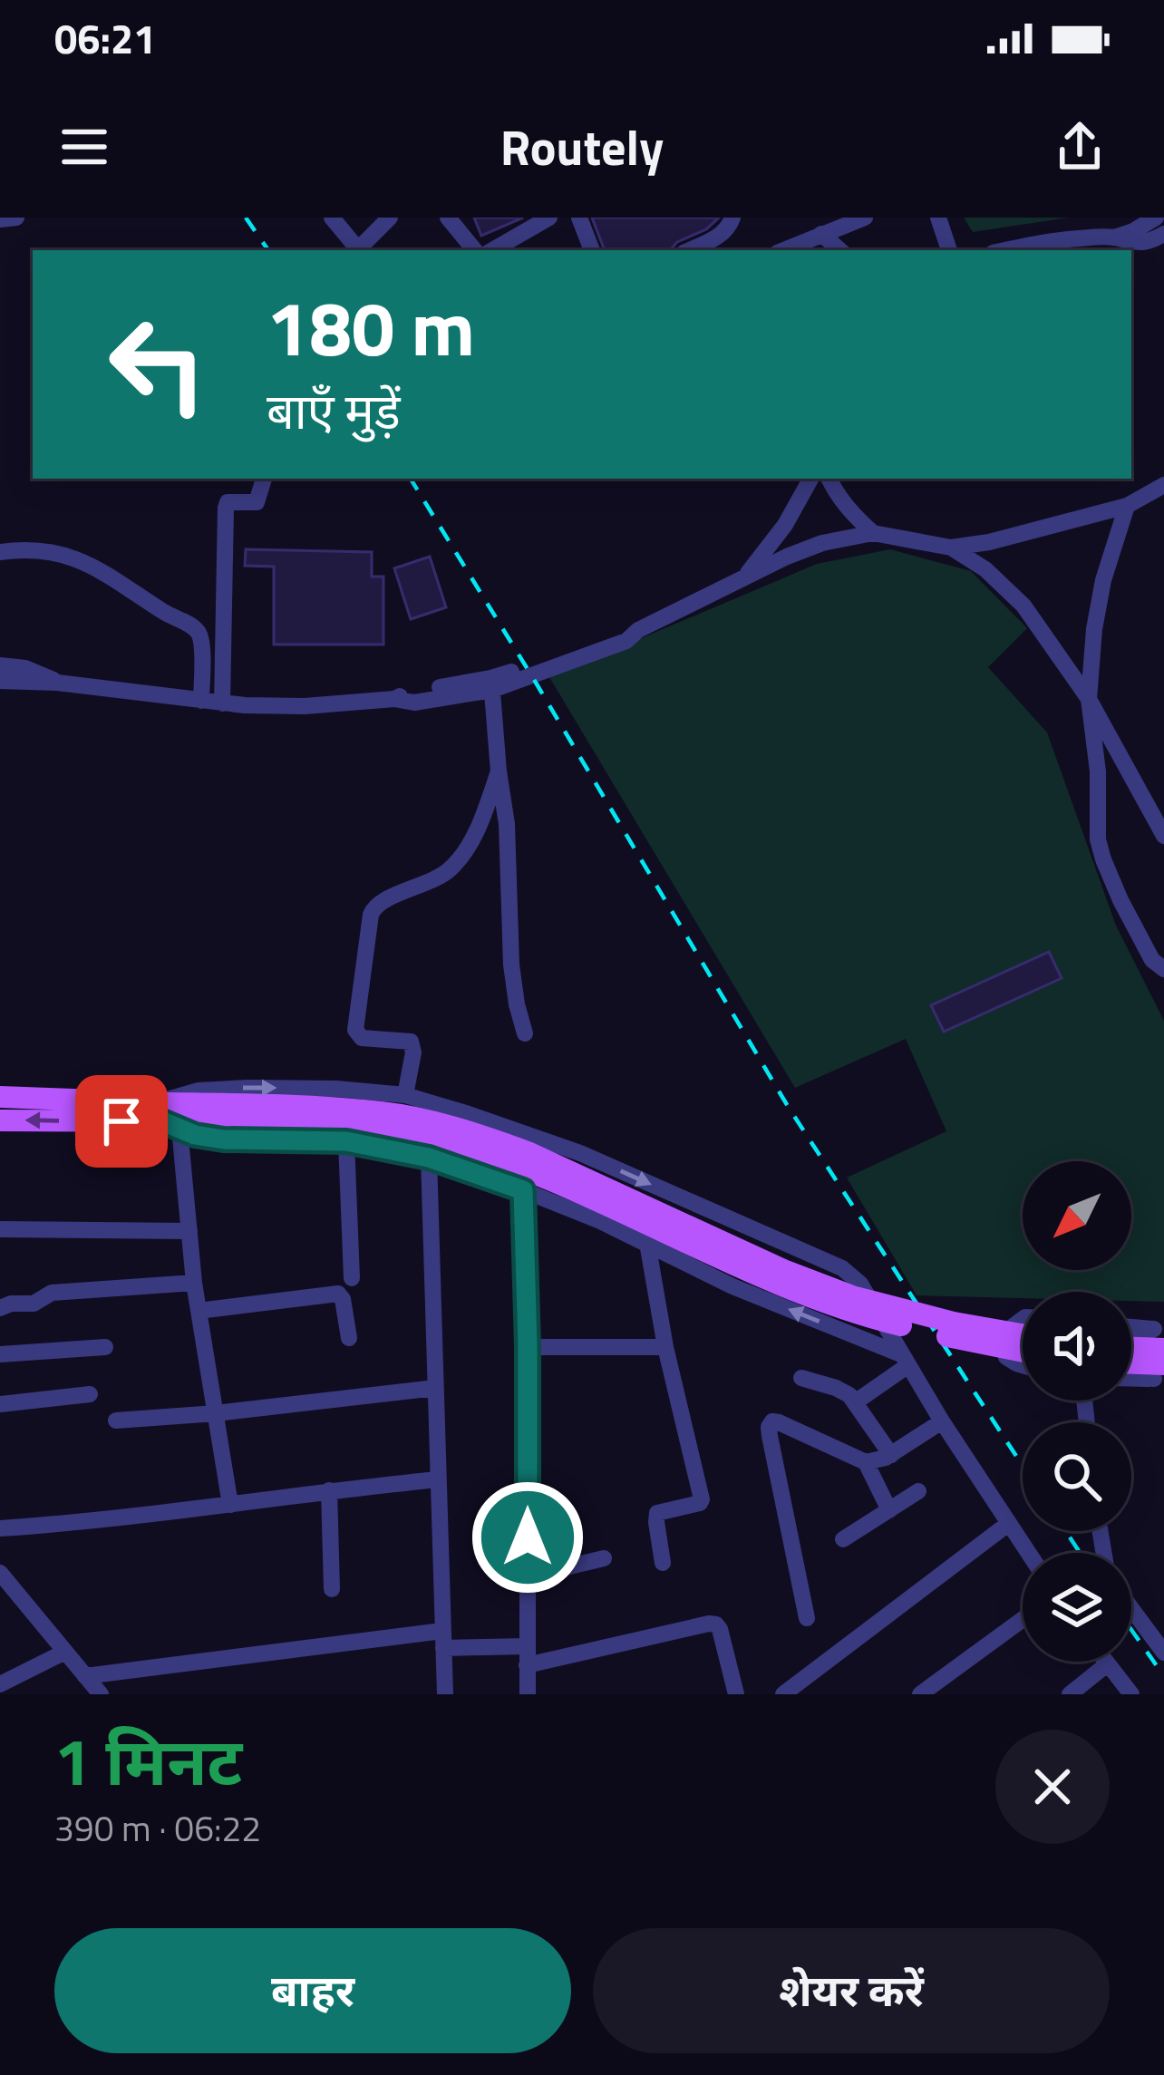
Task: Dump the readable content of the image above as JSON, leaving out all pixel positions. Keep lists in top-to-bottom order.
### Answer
{
  "north": "bottom left",
  "page": {
    "status": "06:21",
    "header": "Routely",
    "turn": ["180 m", "बाएँ मुड़ें"],
    "heading": ["1 मिनट", "390 m · 06:22"],
    "buttons": ["बाहर", "शेयर करें"]
  }
}
